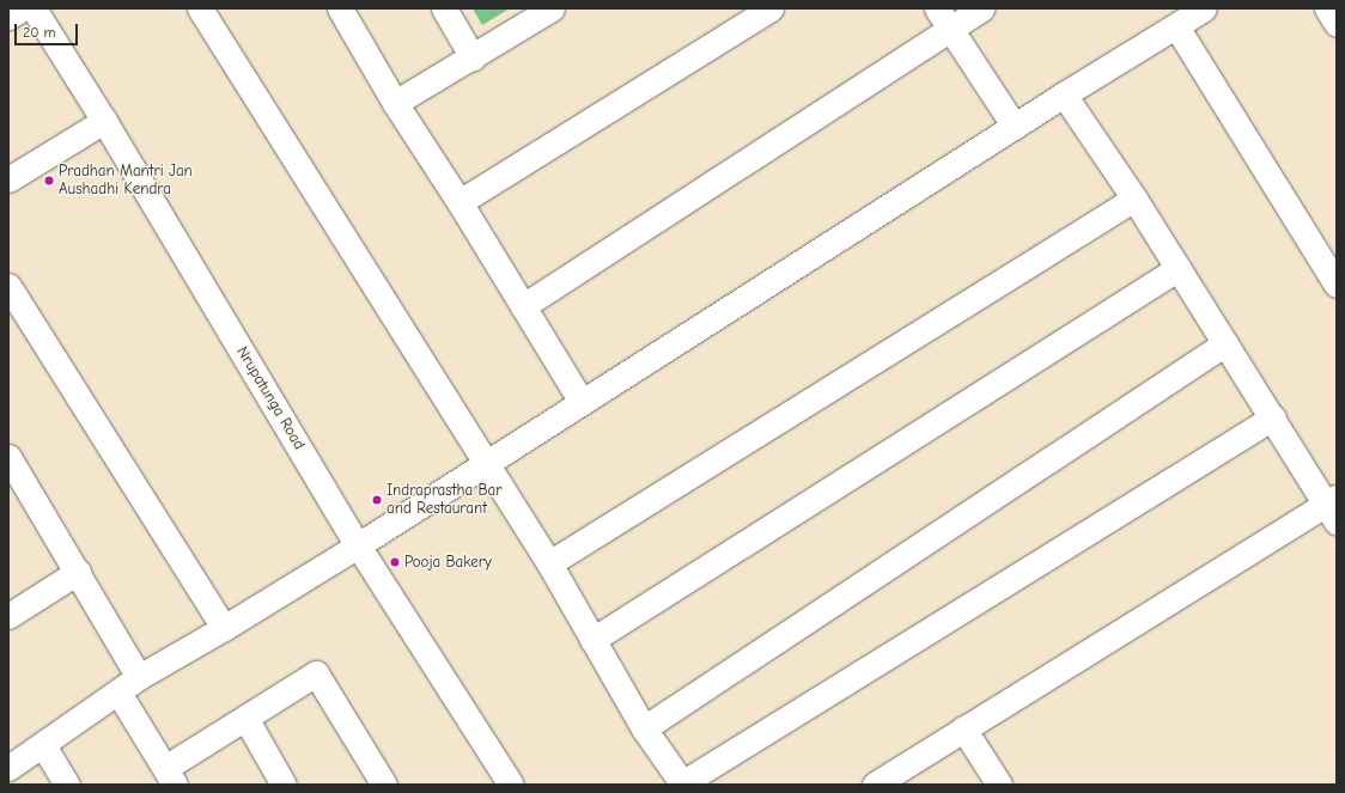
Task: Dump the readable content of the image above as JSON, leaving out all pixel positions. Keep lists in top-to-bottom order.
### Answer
{
  "streets": {
    "street": ["Nrupatunga Road"]
  },
  "places": ["Pradhan Mantri Jan Aushadhi Kendra", "Indraprastha Bar and Restaurant", "Pooja Bakery"],
  "scale_bar": "20 m"
}
